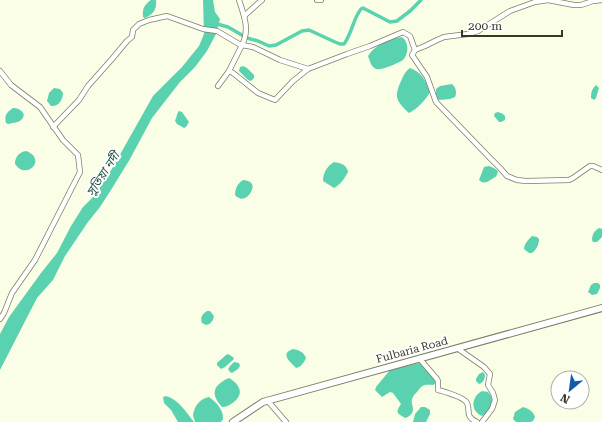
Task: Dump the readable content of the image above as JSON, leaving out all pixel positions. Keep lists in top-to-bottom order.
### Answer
{
  "streets": {
    "main road": ["Fulbaria Road"]
  },
  "water": ["সুতিয়া নদী"],
  "scale_bar": "200 m",
  "north": "bottom left"
}
